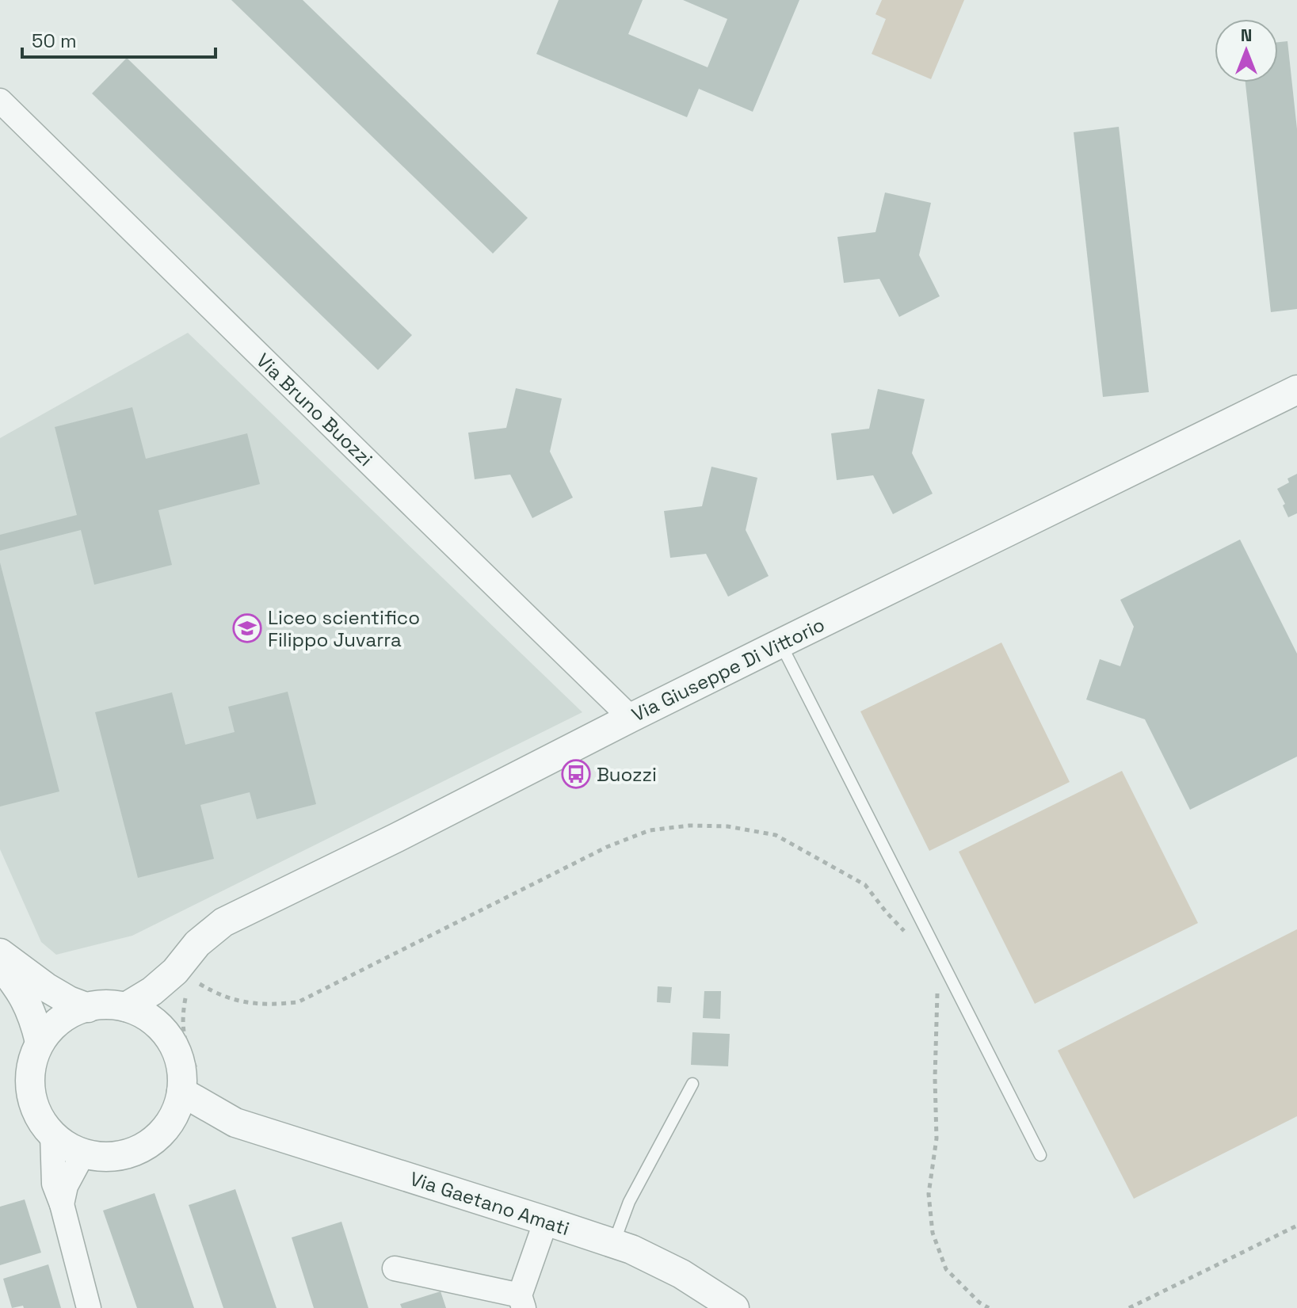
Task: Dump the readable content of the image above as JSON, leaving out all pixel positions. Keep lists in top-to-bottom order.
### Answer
{
  "streets": {
    "street": ["Via Bruno Buozzi", "Via Giuseppe Di Vittorio", "Via Gaetano Amati"]
  },
  "crossings": [
    ["Via Bruno Buozzi", "Via Giuseppe Di Vittorio"],
    ["Via Giuseppe Di Vittorio", "Via Gaetano Amati"]
  ],
  "places": {
    "school or university": ["Liceo scientifico Filippo Juvarra"],
    "bus stop": ["Buozzi"]
  },
  "scale_bar": "50 m",
  "north": "top"
}
